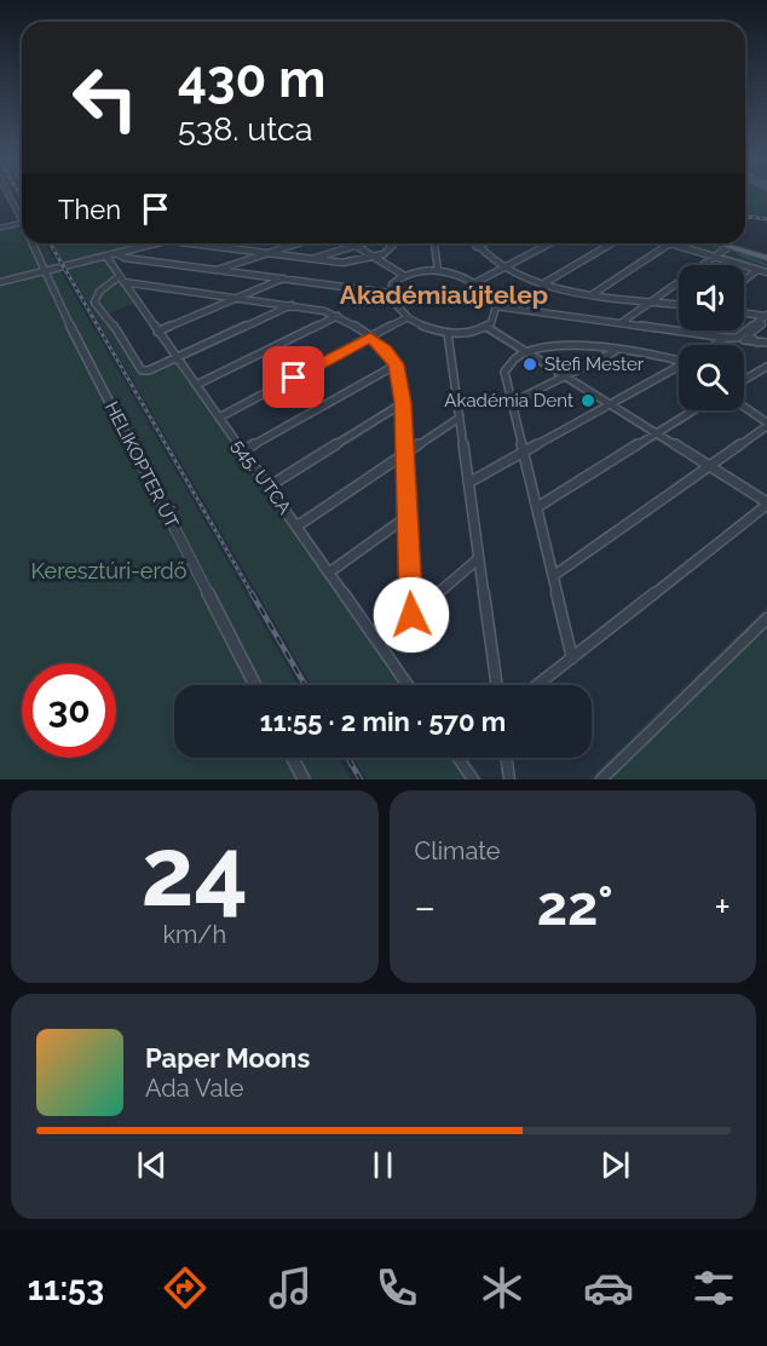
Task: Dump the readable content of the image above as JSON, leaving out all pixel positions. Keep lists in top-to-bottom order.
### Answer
{
  "streets": {
    "street": ["HELIKOPTER ÚT", "545. UTCA"]
  },
  "districts": ["Akadémiaújtelep"],
  "parks": ["Keresztúri-erdő"],
  "places": ["Stefi Mester", "Akadémia Dent"],
  "page": {
    "turn": ["430 m", "538. utca"],
    "then": "Then",
    "limit": "30",
    "trip": "11:55 · 2 min · 570 m",
    "tile": [
      ["24", "km/h"],
      "Climate"
    ],
    "heat": ["−", "22°", "+"],
    "song": ["Paper Moons", "Ada Vale"],
    "tabs": "11:53"
  }
}
